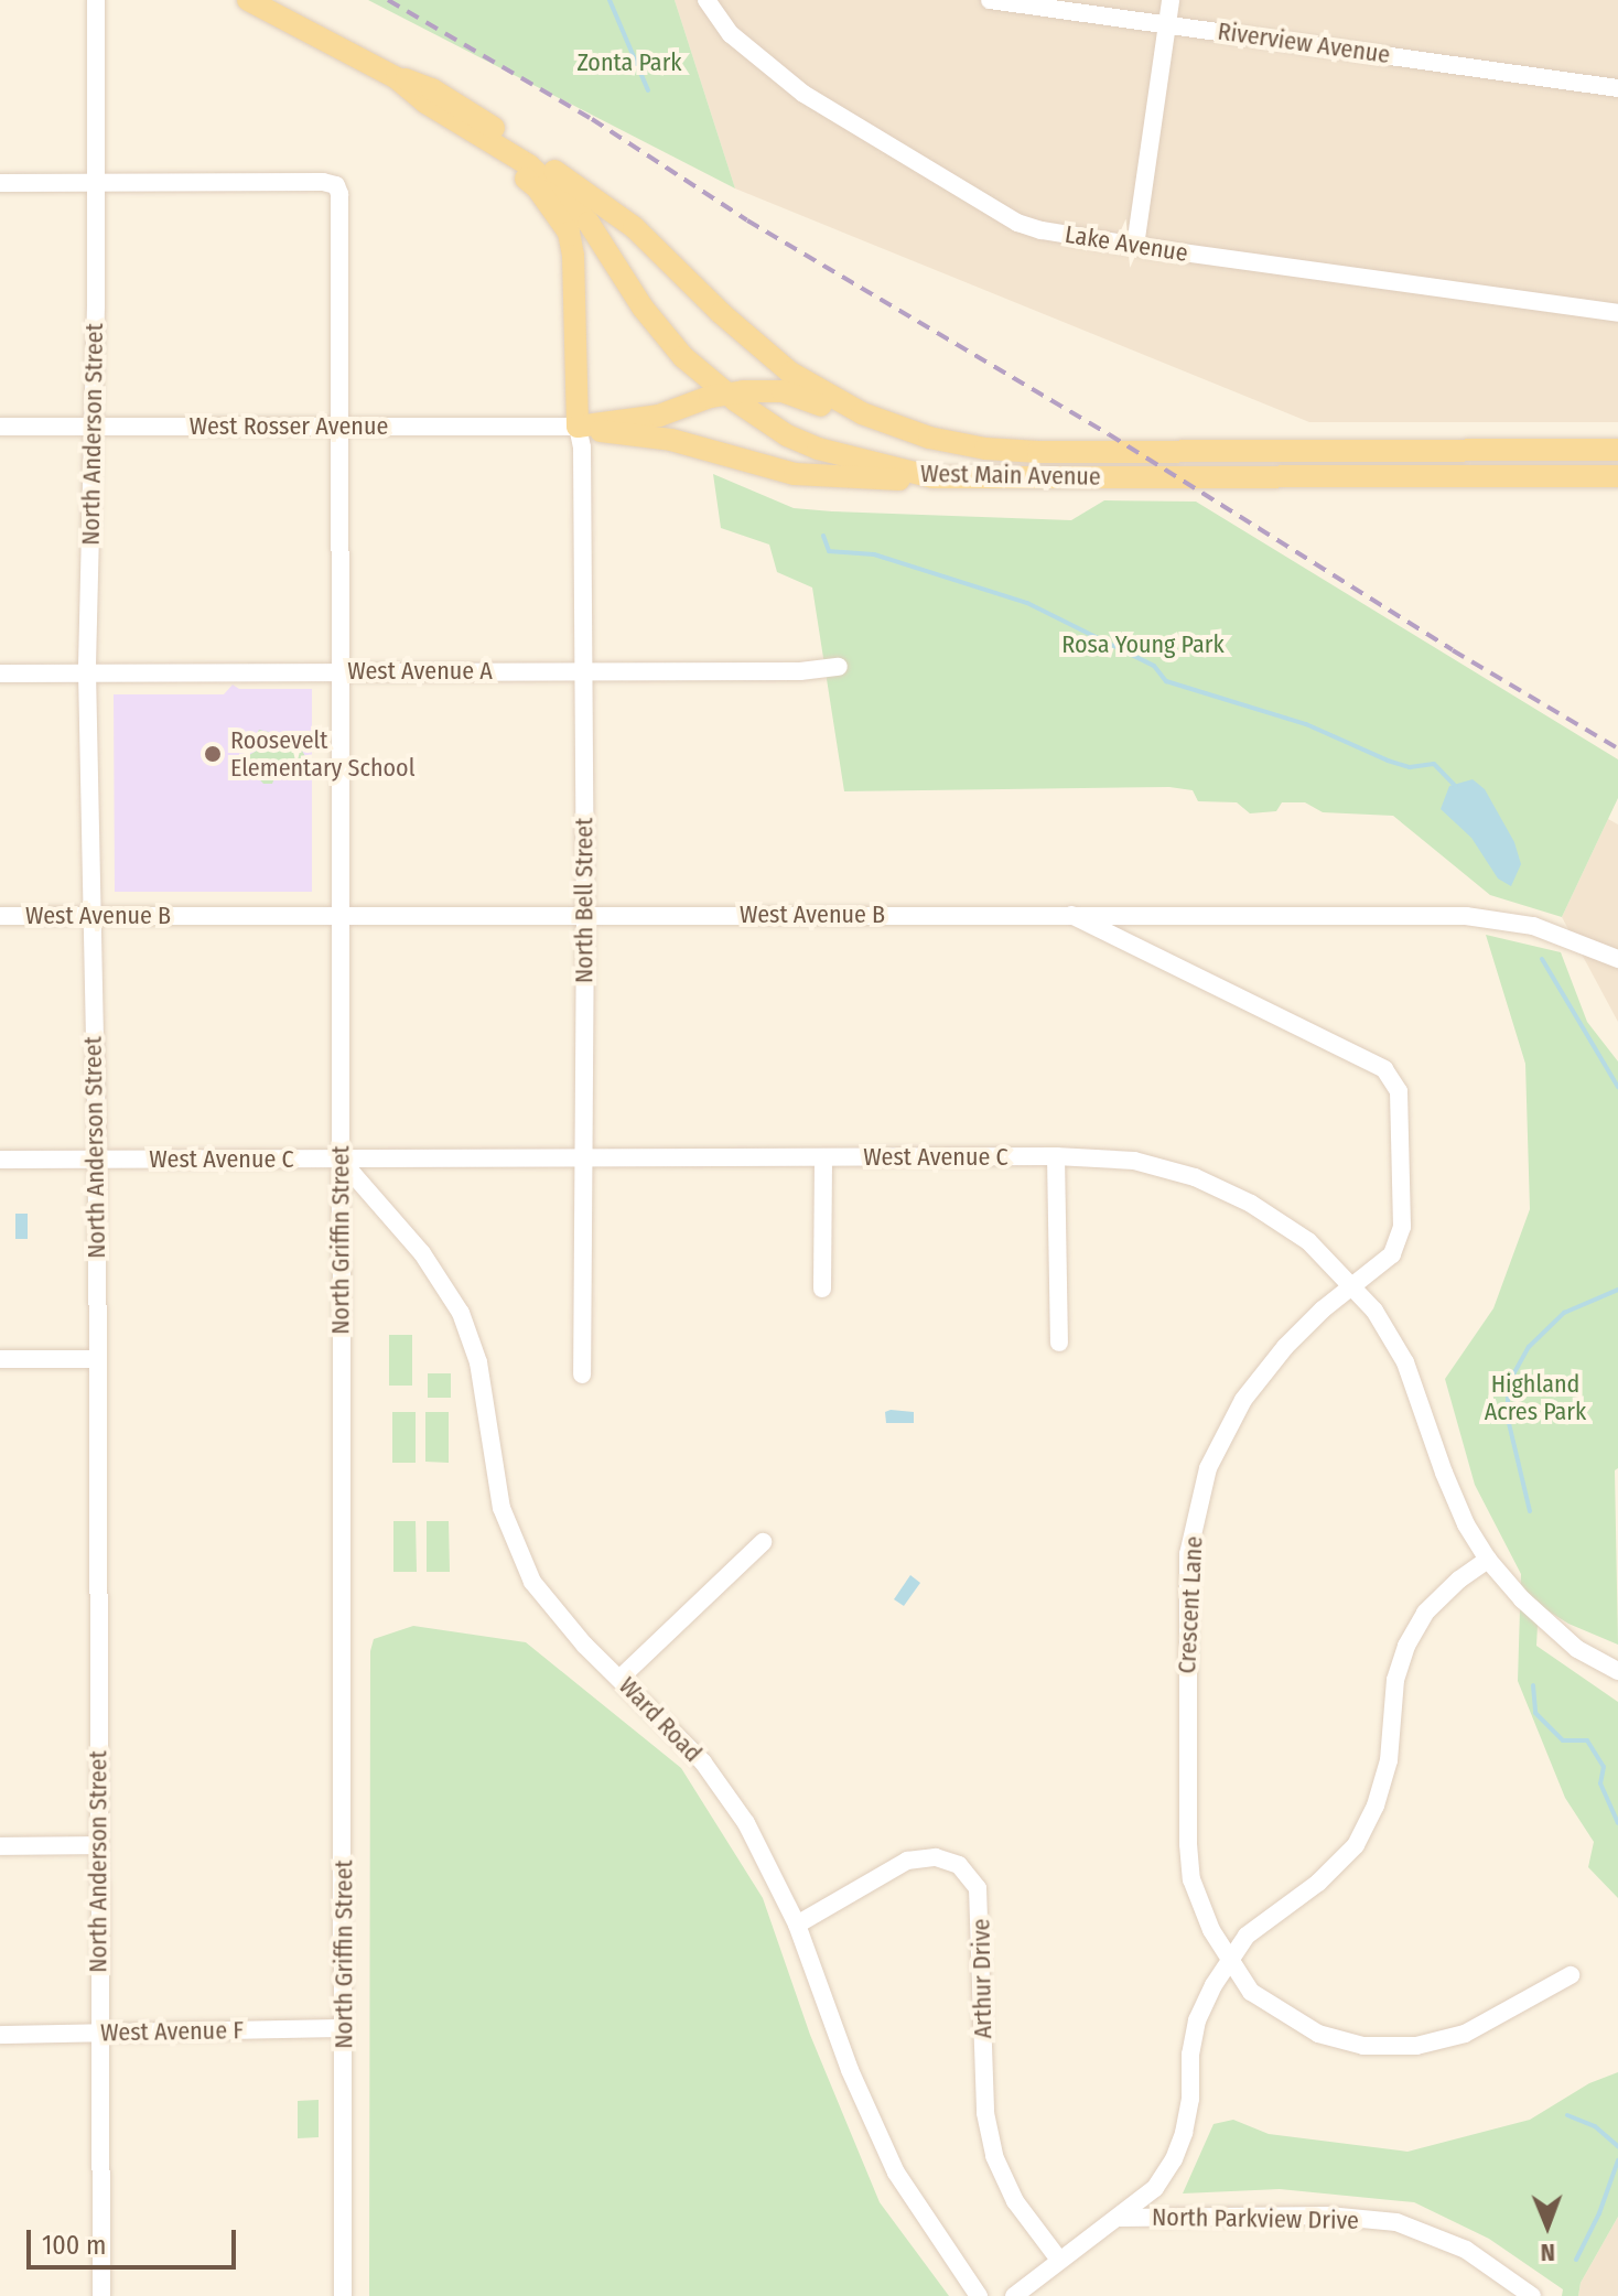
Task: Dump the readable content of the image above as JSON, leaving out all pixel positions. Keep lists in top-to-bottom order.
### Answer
{
  "streets": {
    "main road": ["West Main Avenue"],
    "street": [
      "Riverview Avenue",
      "Lake Avenue",
      "West Rosser Avenue",
      "North Anderson Street",
      "West Avenue A",
      "North Bell Street",
      "West Avenue B",
      "West Avenue C",
      "North Griffin Street",
      "Crescent Lane",
      "Ward Road",
      "Arthur Drive",
      "West Avenue F",
      "North Parkview Drive"
    ]
  },
  "crossings": [
    ["West Rosser Avenue", "North Anderson Street"],
    ["West Rosser Avenue", "North Bell Street"],
    ["West Rosser Avenue", "North Griffin Street"],
    ["North Anderson Street", "West Avenue A"],
    ["North Anderson Street", "West Avenue B"],
    ["North Anderson Street", "West Avenue C"],
    ["North Anderson Street", "North Griffin Street"],
    ["North Anderson Street", "West Avenue F"],
    ["West Avenue A", "North Bell Street"],
    ["West Avenue A", "North Griffin Street"],
    ["North Bell Street", "West Avenue B"],
    ["North Bell Street", "West Avenue C"],
    ["West Avenue B", "North Griffin Street"],
    ["West Avenue B", "Crescent Lane"],
    ["West Avenue C", "North Griffin Street"],
    ["West Avenue C", "Crescent Lane"],
    ["West Avenue C", "Ward Road"],
    ["North Griffin Street", "Ward Road"],
    ["North Griffin Street", "West Avenue F"],
    ["Ward Road", "Arthur Drive"]
  ],
  "parks": ["Zonta Park", "Rosa Young Park", "Highland Acres Park"],
  "places": ["Roosevelt Elementary School"],
  "scale_bar": "100 m",
  "north": "bottom"
}
